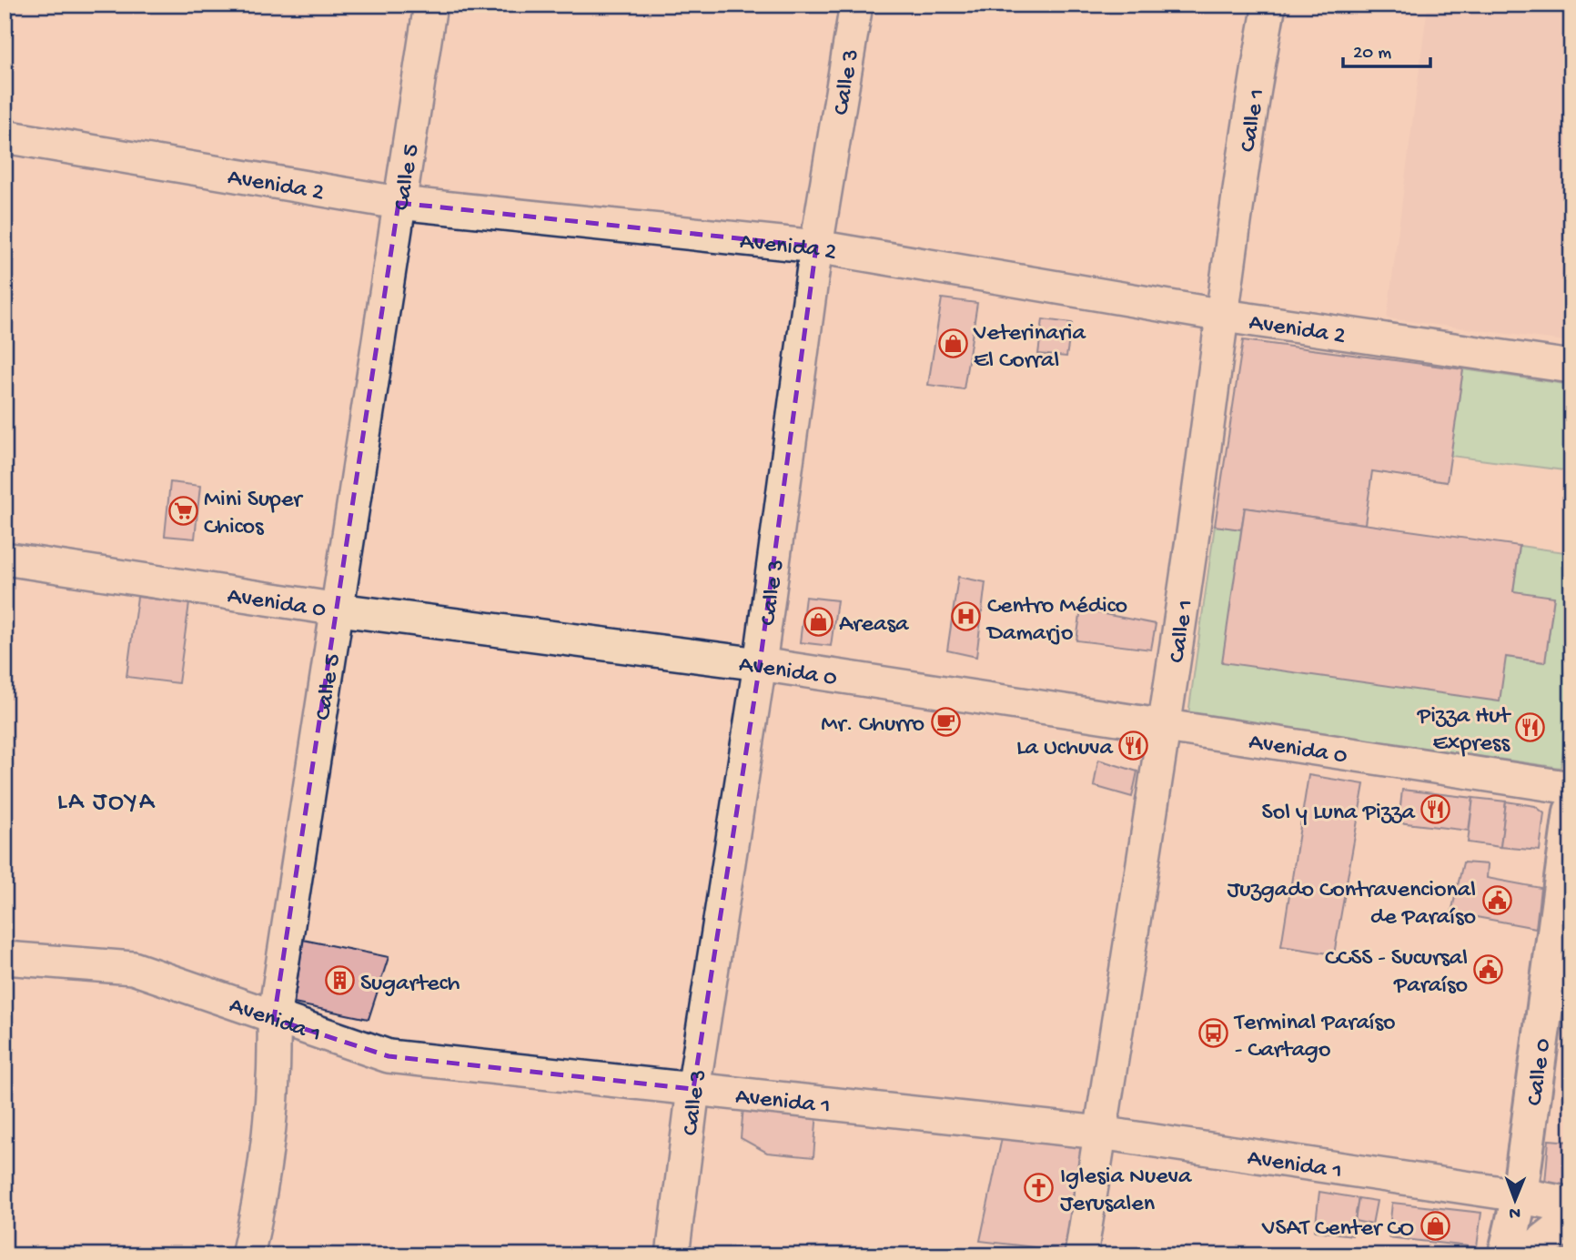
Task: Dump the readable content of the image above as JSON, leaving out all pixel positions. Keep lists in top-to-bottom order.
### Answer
{
  "streets": {
    "main road": ["Avenida 1", "Calle 0"],
    "street": [
      "Calle 3",
      "Calle 1",
      "Calle 5",
      "Avenida 2",
      "Avenida 0"
    ]
  },
  "crossings": [
    ["Calle 3", "Avenida 2"],
    ["Calle 3", "Avenida 0"],
    ["Calle 3", "Avenida 1"],
    ["Calle 1", "Avenida 2"],
    ["Calle 1", "Avenida 0"],
    ["Calle 1", "Avenida 1"],
    ["Calle 5", "Avenida 2"],
    ["Calle 5", "Avenida 0"],
    ["Calle 5", "Avenida 1"],
    ["Avenida 1", "Calle 0"]
  ],
  "districts": ["LA JOYA"],
  "places": {
    "shop": ["Veterinaria El Corral", "Areasa", "VSAT Center CO"],
    "supermarket": ["Mini Super Chicos"],
    "hospital": ["Centro Médico Damarjo"],
    "cafe": ["Mr. Churro"],
    "restaurant": ["Pizza Hut Express", "La Uchuva", "Sol y Luna Pizza"],
    "public building": ["Juzgado Contravencional de Paraíso", "CCSS - Sucursal Paraíso"],
    "building": ["Sugartech"],
    "bus stop": ["Terminal Paraíso - Cartago"],
    "church": ["Iglesia Nueva Jerusalen"]
  },
  "scale_bar": "20 m",
  "north": "bottom"
}
